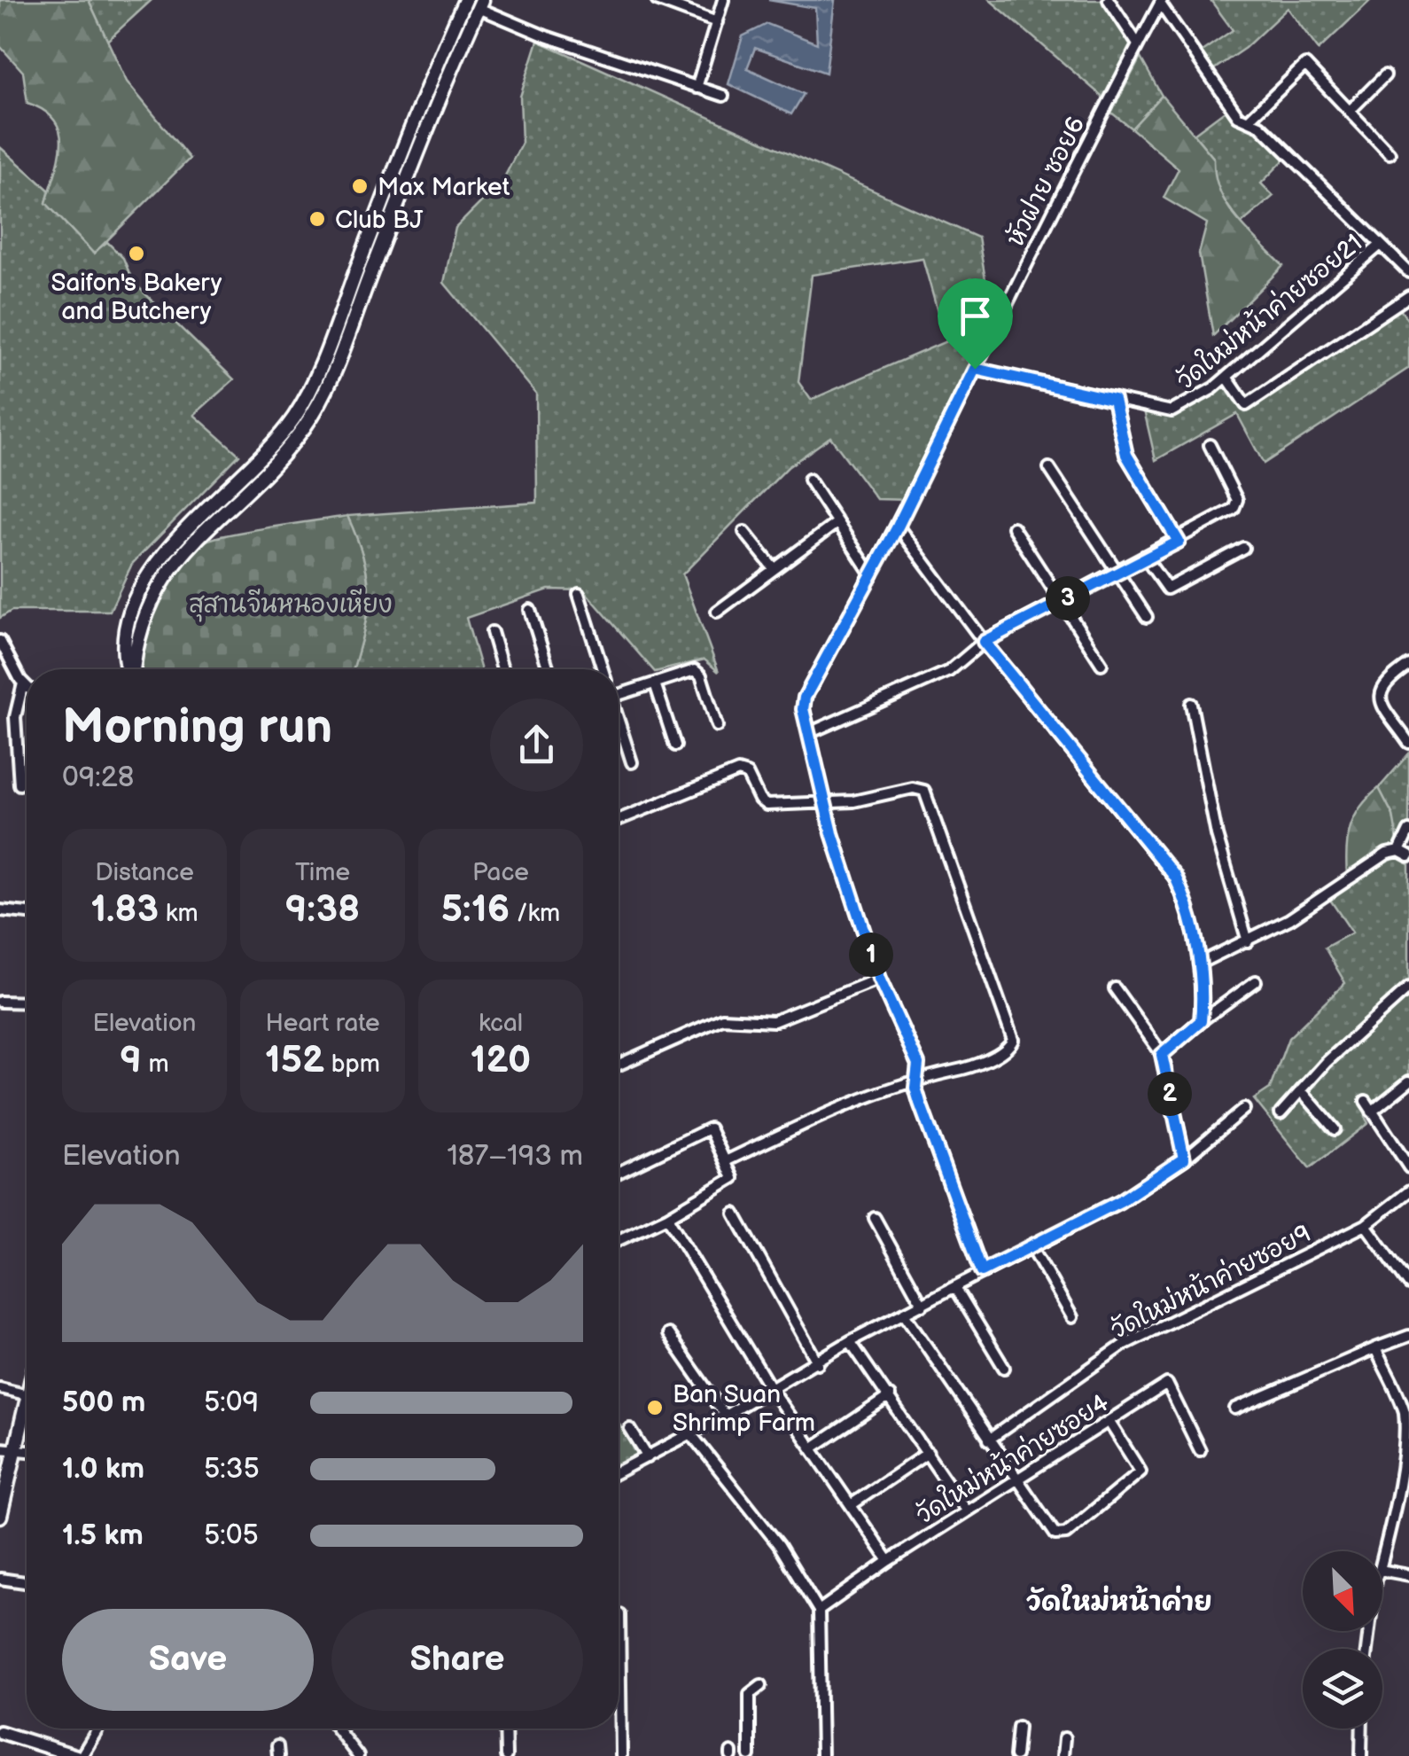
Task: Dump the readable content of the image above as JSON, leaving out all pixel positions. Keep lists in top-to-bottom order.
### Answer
{
  "streets": {
    "street": [
      "หัวฝาย ซอย6",
      "วัดใหม่หน้าค่ายซอย21",
      "วัดใหม่หน้าค่ายซอย9",
      "วัดใหม่หน้าค่ายซอย4"
    ]
  },
  "crossings": [
    ["หัวฝาย ซอย6", "วัดใหม่หน้าค่ายซอย21"]
  ],
  "districts": ["วัดใหม่หน้าค่าย"],
  "parks": ["สุสานจีนหนองเหียง"],
  "places": [
    "Max Market",
    "Club BJ",
    "Saifon's Bakery and Butchery",
    "Ban Suan Shrimp Farm"
  ],
  "north": "bottom right",
  "page": {
    "pins": ["3", "1", "2"],
    "heading": ["Morning run", "09:28"],
    "stats": [
      ["Distance", "1.83 km"],
      ["Time", "9:38"],
      ["Pace", "5:16 /km"],
      ["Elevation", "9 m"],
      ["Heart rate", "152 bpm"],
      ["kcal", "120"]
    ],
    "chart": ["Elevation", "187–193 m"],
    "list": [
      {
        "name": "500 m",
        "note": "5:09"
      },
      {
        "name": "1.0 km",
        "note": "5:35"
      },
      {
        "name": "1.5 km",
        "note": "5:05"
      }
    ],
    "buttons": ["Save", "Share"]
  }
}
